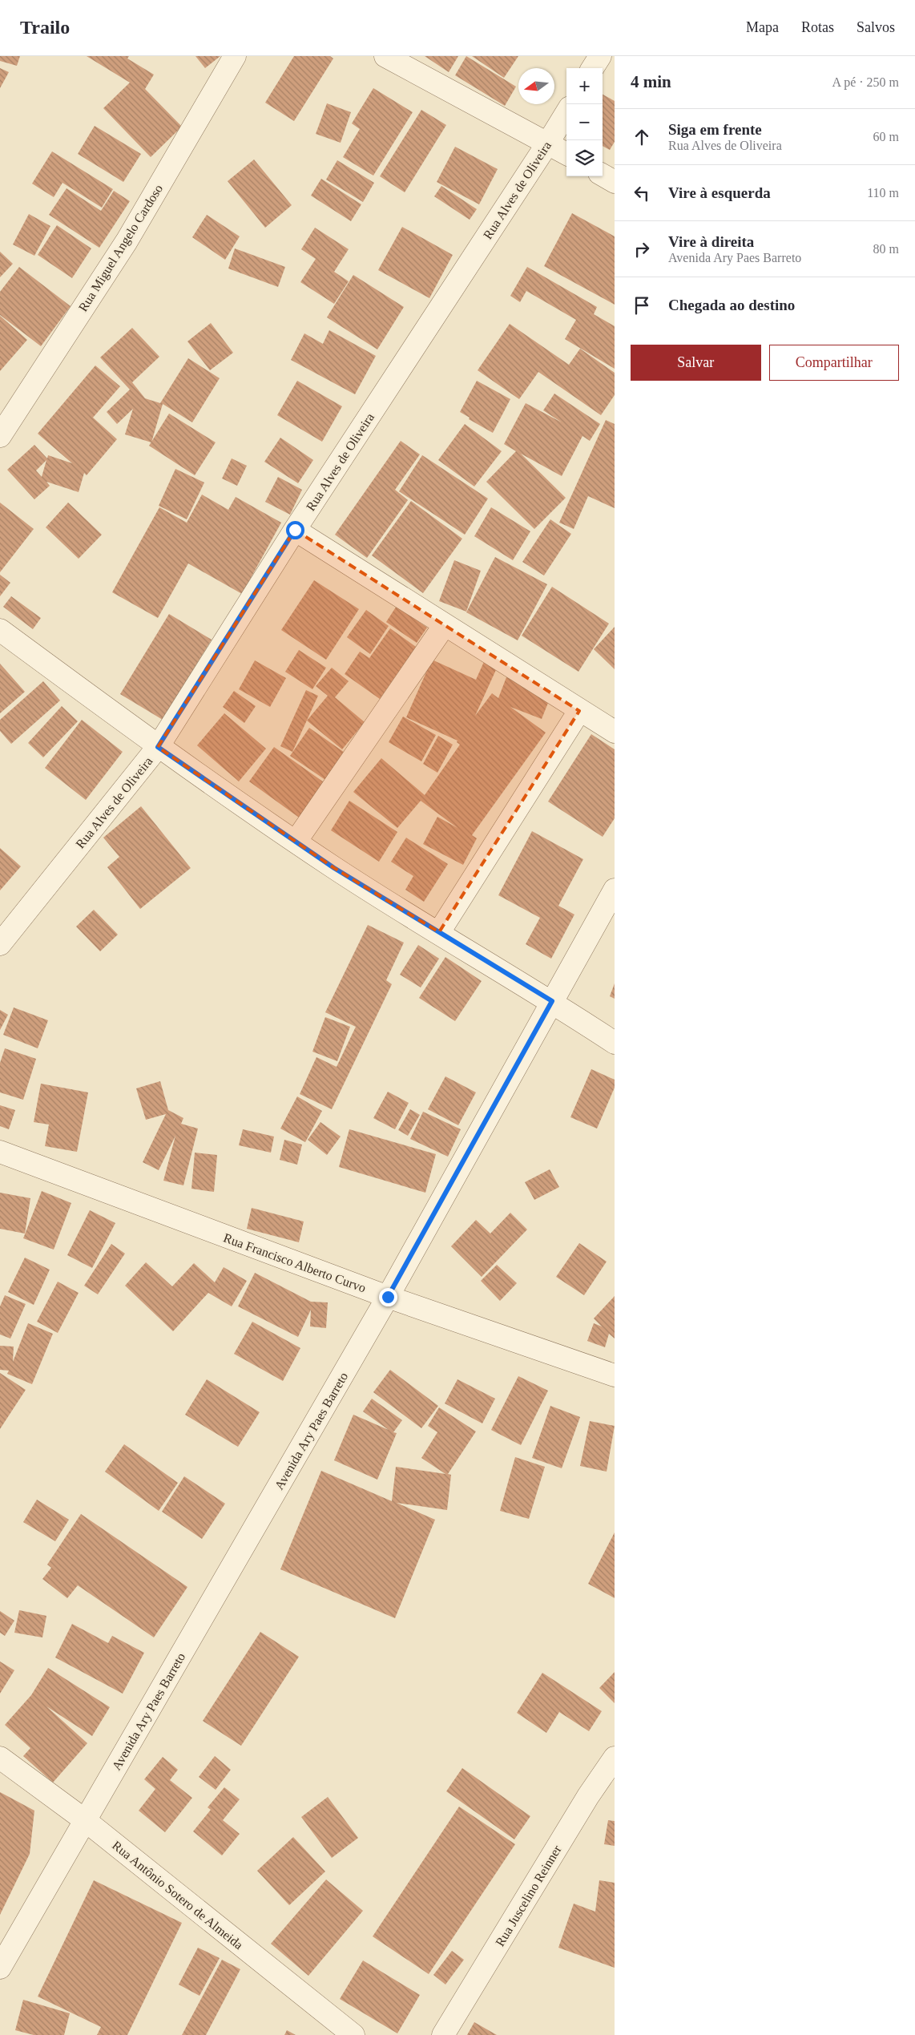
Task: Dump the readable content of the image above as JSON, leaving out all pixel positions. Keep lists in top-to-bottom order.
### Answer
{
  "streets": {
    "street": [
      "Rua Alves de Oliveira",
      "Rua Miguel Angelo Cardoso",
      "Rua Francisco Alberto Curvo",
      "Avenida Ary Paes Barreto",
      "Rua Antônio Sotero de Almeida",
      "Rua Juscelino Reinner"
    ]
  },
  "crossings": [
    ["Rua Francisco Alberto Curvo", "Avenida Ary Paes Barreto"],
    ["Avenida Ary Paes Barreto", "Rua Antônio Sotero de Almeida"]
  ],
  "north": "left",
  "page": {
    "header": "Trailo",
    "nav": ["Mapa", "Rotas", "Salvos"],
    "heading": ["4 min", "A pé · 250 m"],
    "map_buttons": ["+", "−"],
    "list": [
      ["Siga em frente", "Rua Alves de Oliveira", "60 m"],
      ["Vire à esquerda", "110 m"],
      ["Vire à direita", "Avenida Ary Paes Barreto", "80 m"],
      "Chegada ao destino"
    ],
    "buttons": ["Salvar", "Compartilhar"]
  }
}
